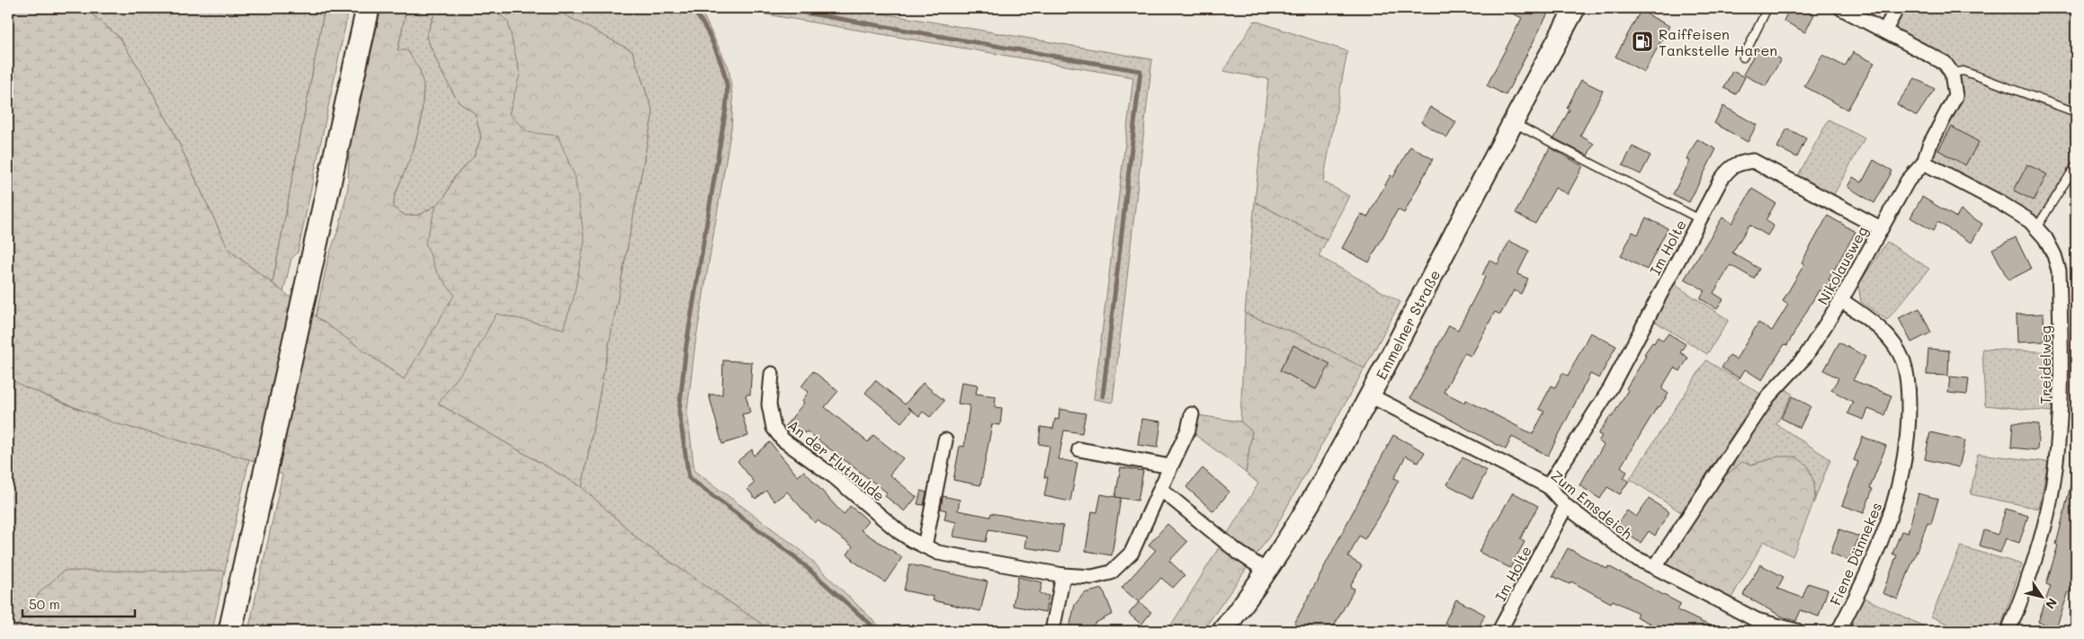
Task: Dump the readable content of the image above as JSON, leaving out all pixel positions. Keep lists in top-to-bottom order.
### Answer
{
  "streets": {
    "street": [
      "Im Holte",
      "Nikolausweg",
      "Emmelner Straße",
      "Treidelweg",
      "An der Flutmulde",
      "Zum Emsdeich",
      "Fiene Dännekes"
    ]
  },
  "crossings": [
    ["Im Holte", "Nikolausweg"],
    ["Im Holte", "Zum Emsdeich"],
    ["Nikolausweg", "Treidelweg"],
    ["Nikolausweg", "Zum Emsdeich"],
    ["Nikolausweg", "Fiene Dännekes"],
    ["Emmelner Straße", "Zum Emsdeich"]
  ],
  "places": {
    "fuel station": ["Raiffeisen Tankstelle Haren"]
  },
  "scale_bar": "50 m",
  "north": "bottom right"
}
